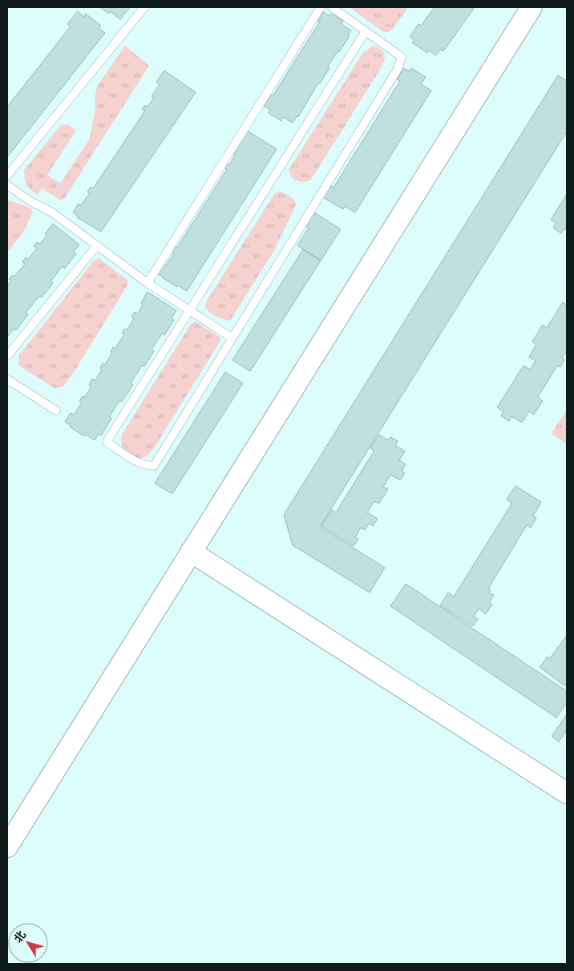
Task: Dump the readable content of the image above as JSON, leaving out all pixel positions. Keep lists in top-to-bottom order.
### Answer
{
  "north": "top left"
}
